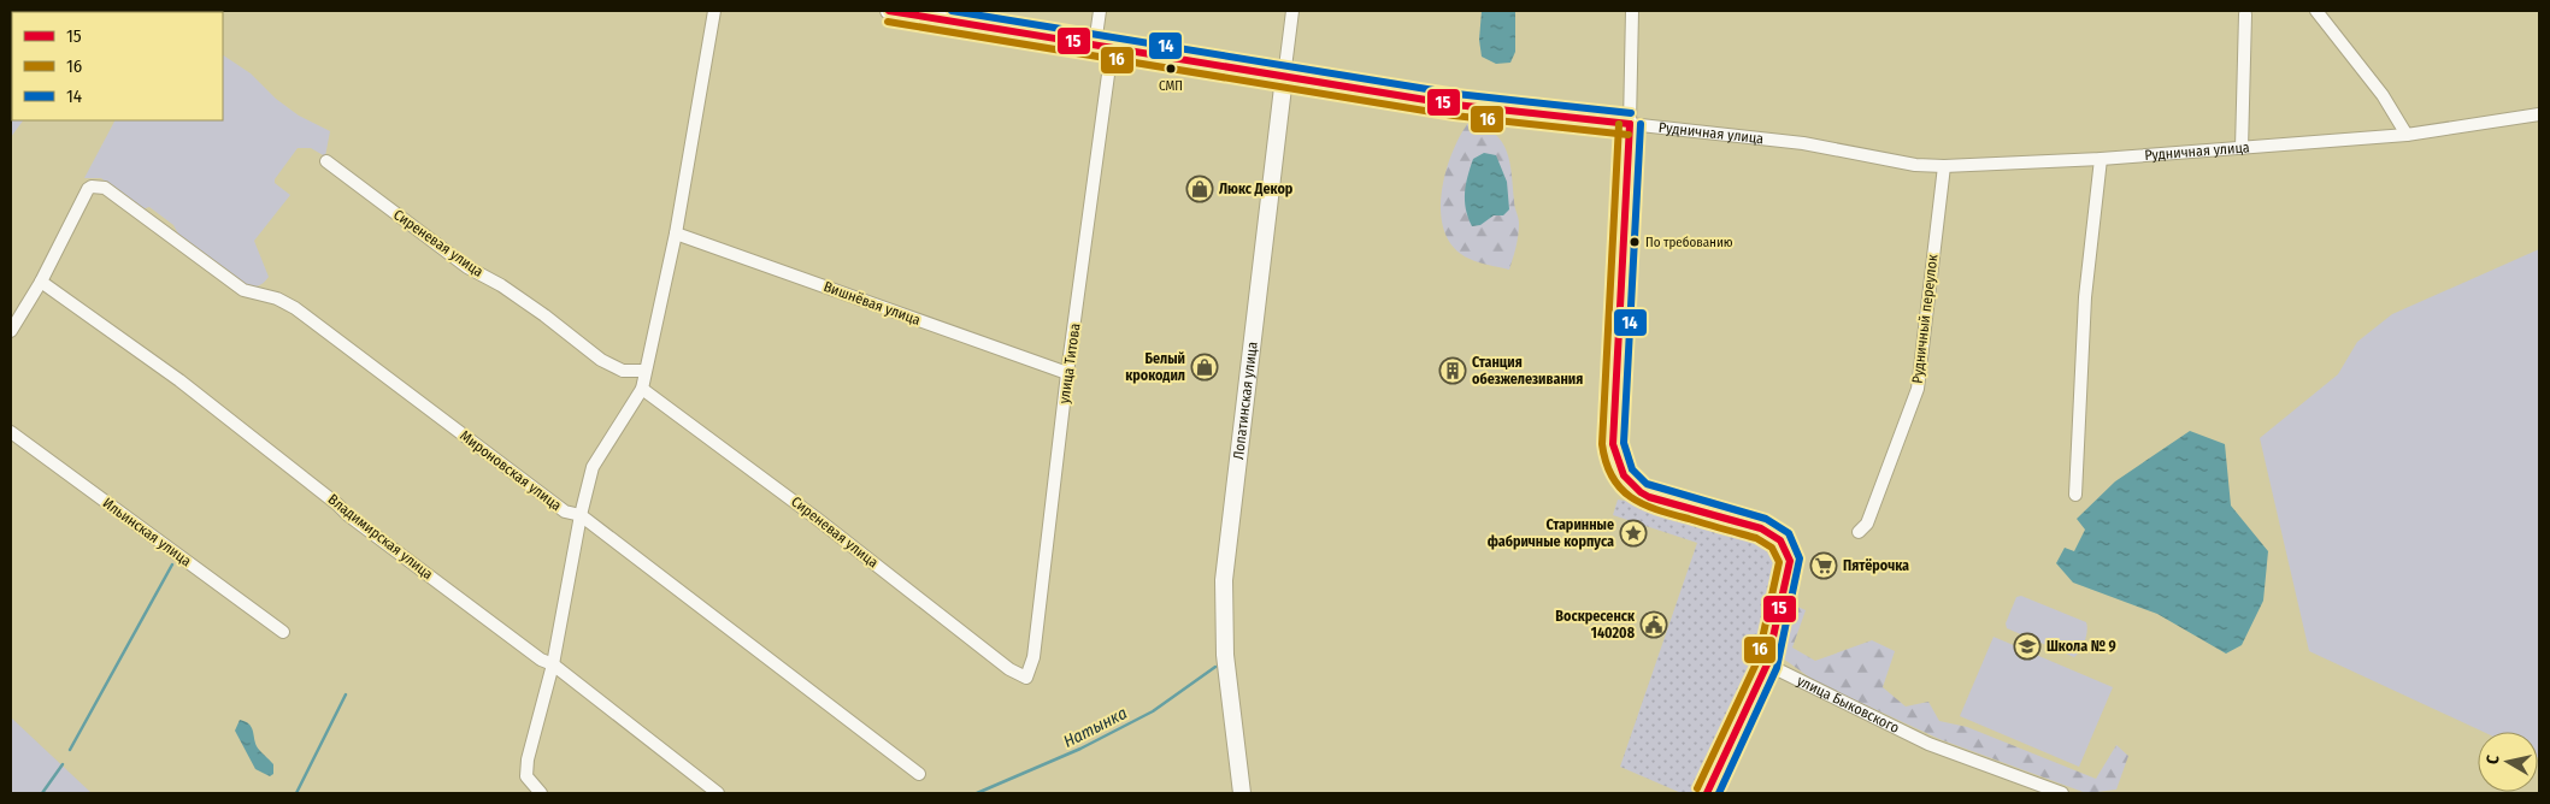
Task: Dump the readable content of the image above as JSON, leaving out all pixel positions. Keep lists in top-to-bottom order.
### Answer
{
  "streets": {
    "street": [
      "Рудничная улица",
      "Сиреневая улица",
      "Вишнёвая улица",
      "Рудничный переулок",
      "улица Титова",
      "Лопатинская улица",
      "Мироновская улица",
      "Ильинская улица",
      "Владимирская улица",
      "улица Быковского"
    ]
  },
  "crossings": [
    ["Рудничная улица", "Рудничный переулок"],
    ["Рудничная улица", "улица Титова"],
    ["Рудничная улица", "Лопатинская улица"],
    ["Сиреневая улица", "улица Титова"],
    ["Вишнёвая улица", "улица Титова"],
    ["Мироновская улица", "Владимирская улица"]
  ],
  "water": ["Натынка"],
  "places": {
    "other": ["СМП", "По требованию"],
    "shop": ["Люкс Декор", "Белый крокодил"],
    "building": ["Станция обезжелезивания"],
    "place": ["Старинные фабричные корпуса"],
    "supermarket": ["Пятёрочка"],
    "public building": ["Воскресенск 140208"],
    "school or university": ["Школа № 9"]
  },
  "lines": ["transit line 15", "transit line 14", "transit line 16"],
  "legend": ["15", "16", "14"],
  "north": "left"
}
